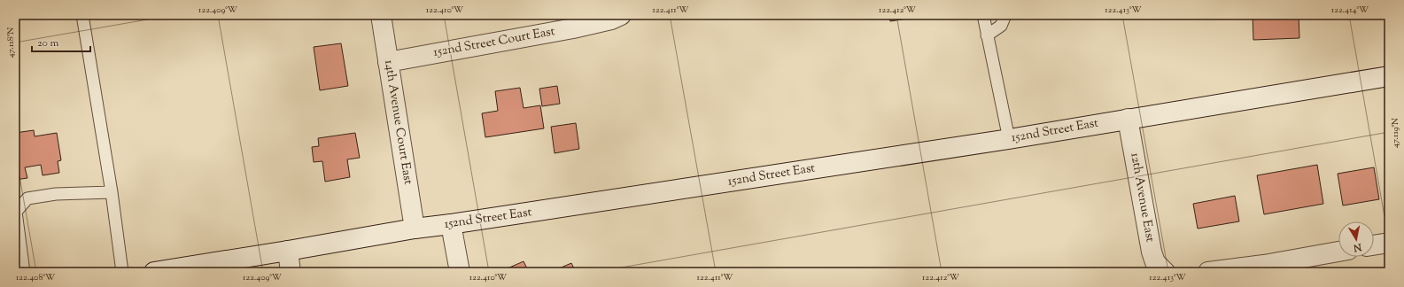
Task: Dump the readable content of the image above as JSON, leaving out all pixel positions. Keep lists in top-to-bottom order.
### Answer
{
  "streets": {
    "main road": [
      "152nd Street Court East",
      "14th Avenue Court East",
      "152nd Street East",
      "12th Avenue East"
    ]
  },
  "crossings": [
    ["152nd Street Court East", "14th Avenue Court East"],
    ["14th Avenue Court East", "152nd Street East"],
    ["152nd Street East", "12th Avenue East"]
  ],
  "scale_bar": "20 m",
  "north": "bottom",
  "coordinates": [
    "122.409°W",
    "122.410°W",
    "122.411°W",
    "122.412°W",
    "122.413°W",
    "122.414°W",
    "47.118°N",
    "47.119°N",
    "122.408°W"
  ]
}
